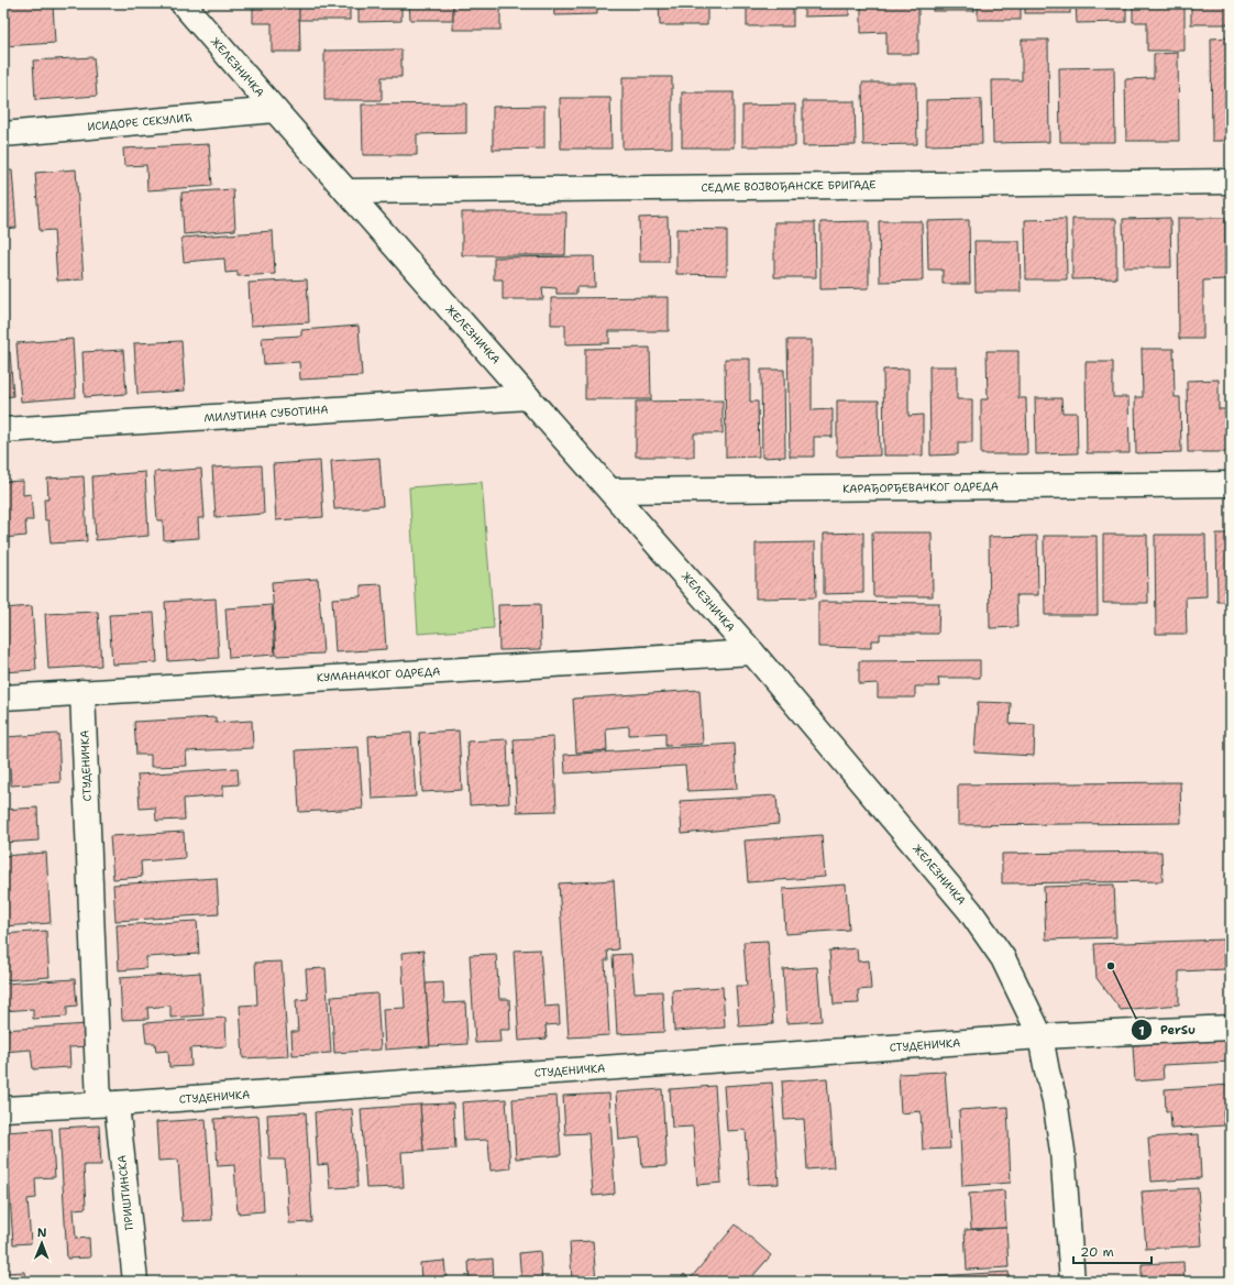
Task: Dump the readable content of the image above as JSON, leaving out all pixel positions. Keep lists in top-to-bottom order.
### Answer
{
  "streets": {
    "street": [
      "ЖЕЛЕЗНИЧКА",
      "ИСИДОРЕ СЕКУЛИЋ",
      "СЕДМЕ ВОЈВОЂАНСКЕ БРИГАДЕ",
      "МИЛУТИНА СУБОТИНА",
      "КАРАЂОРЂЕВАЧКОГ ОДРЕДА",
      "КУМАНАЧКОГ ОДРЕДА",
      "СТУДЕНИЧКА",
      "ПРИШТИНСКА"
    ]
  },
  "crossings": [
    ["ЖЕЛЕЗНИЧКА", "ИСИДОРЕ СЕКУЛИЋ"],
    ["ЖЕЛЕЗНИЧКА", "СЕДМЕ ВОЈВОЂАНСКЕ БРИГАДЕ"],
    ["ЖЕЛЕЗНИЧКА", "МИЛУТИНА СУБОТИНА"],
    ["ЖЕЛЕЗНИЧКА", "КАРАЂОРЂЕВАЧКОГ ОДРЕДА"],
    ["ЖЕЛЕЗНИЧКА", "КУМАНАЧКОГ ОДРЕДА"],
    ["ЖЕЛЕЗНИЧКА", "СТУДЕНИЧКА"],
    ["КУМАНАЧКОГ ОДРЕДА", "СТУДЕНИЧКА"],
    ["СТУДЕНИЧКА", "ПРИШТИНСКА"]
  ],
  "places": ["PerSu"],
  "scale_bar": "20 m",
  "north": "top"
}
